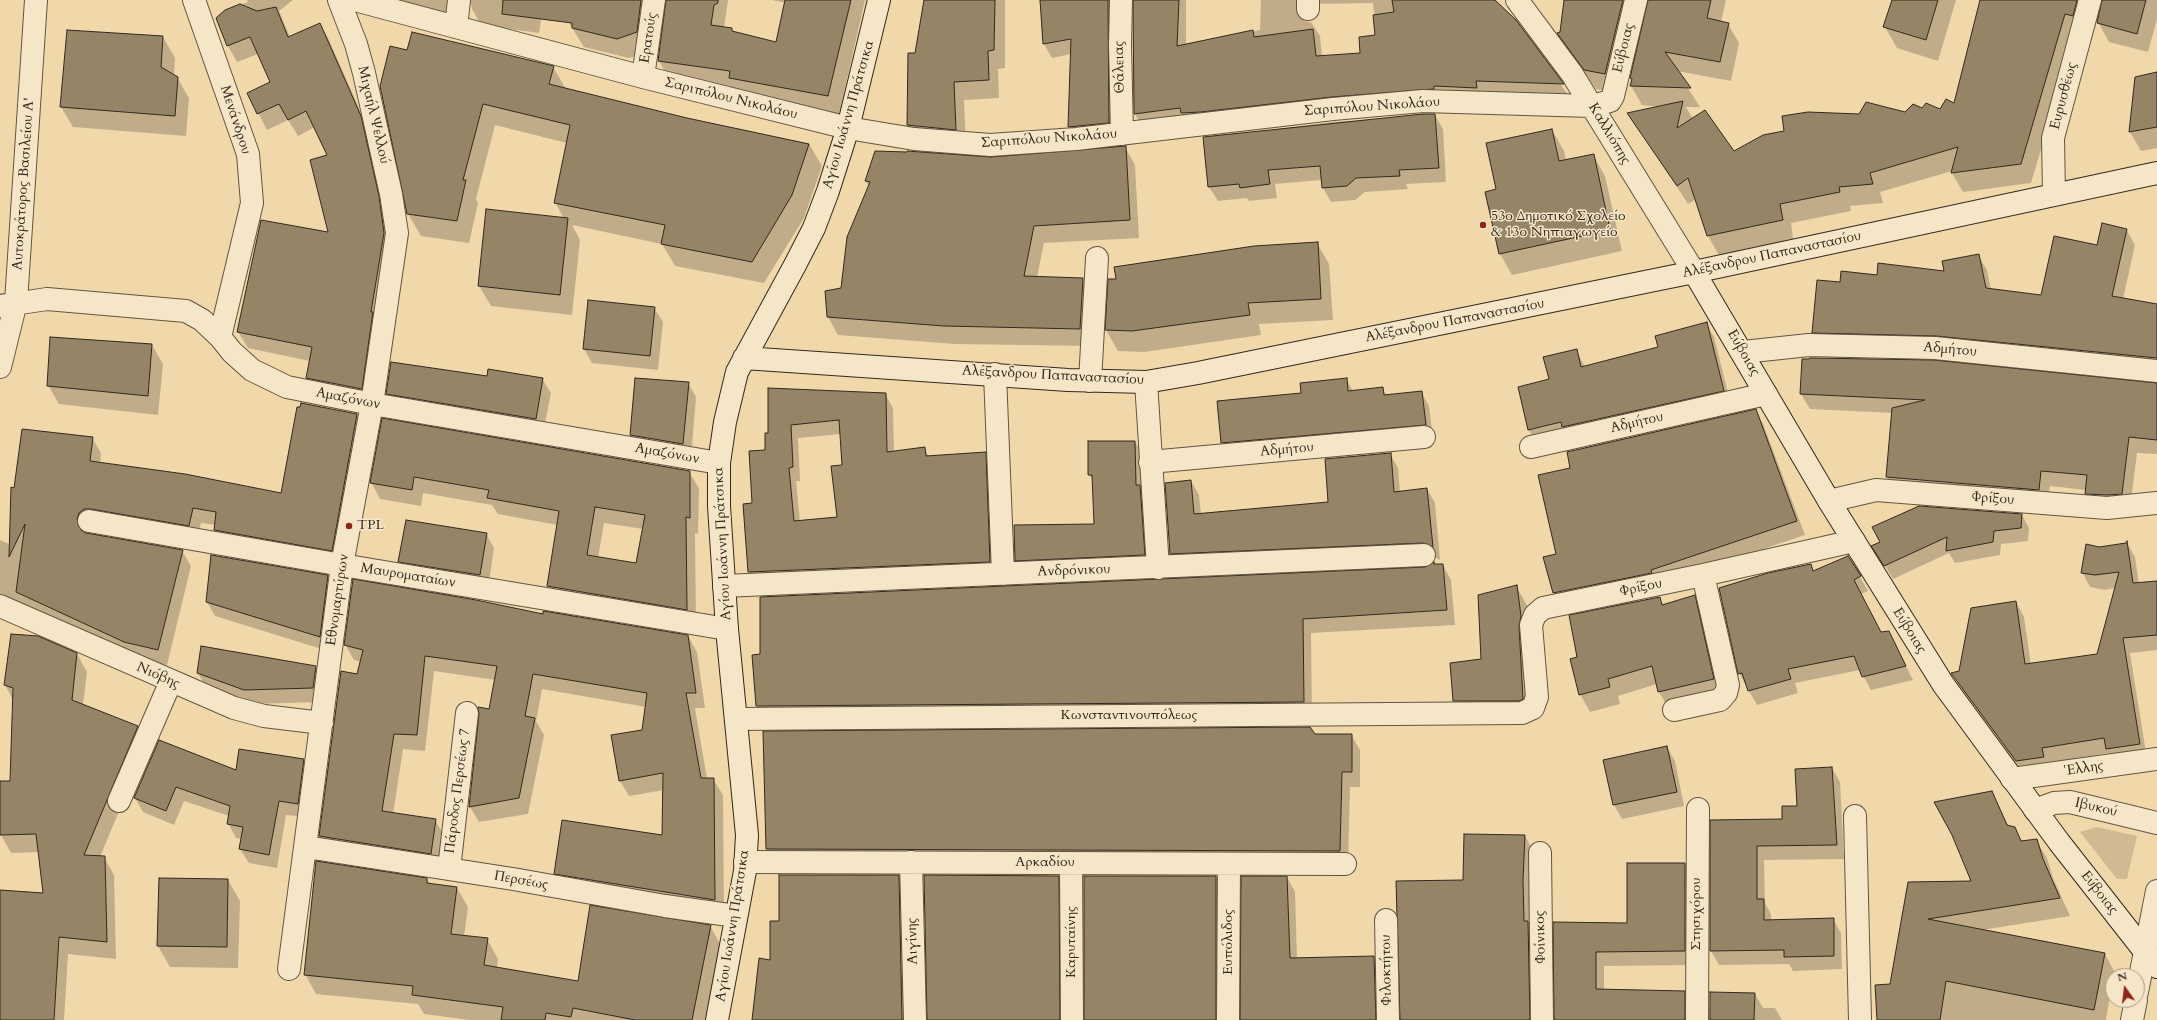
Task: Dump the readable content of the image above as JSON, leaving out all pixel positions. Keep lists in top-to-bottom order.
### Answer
{
  "streets": {
    "street": [
      "Ερατούς",
      "Εύβοιας",
      "Θάλειας",
      "Ευρυσθέως",
      "Σαριπόλου Νικολάου",
      "Μιχαήλ Ψελλού",
      "Αγίου Ιωάννη Πράτσικα",
      "Μενάνδρου",
      "Καλλιόπης",
      "Αυτοκράτορος Βασιλείου A'",
      "Αλέξανδρου Παπαναστασίου",
      "Αδμήτου",
      "Αμαζόνων",
      "Φρίξου",
      "Ανδρόνικου",
      "Μαυροματαίων",
      "Εθνομαρτύρων",
      "Νιόβης",
      "Κωνσταντινουπόλεως",
      "Έλλης",
      "Πάροδος Περσέως 7",
      "Ιβυκού",
      "Αρκαδίου",
      "Περσέως",
      "Στησιχόρου",
      "Φοίνικος",
      "Αιγίνης",
      "Καρυταίνης",
      "Ευπόλιδος",
      "Φιλοκτήτου"
    ]
  },
  "crossings": [
    ["Ερατούς", "Σαριπόλου Νικολάου"],
    ["Εύβοιας", "Σαριπόλου Νικολάου"],
    ["Εύβοιας", "Καλλιόπης"],
    ["Εύβοιας", "Αλέξανδρου Παπαναστασίου"],
    ["Εύβοιας", "Αδμήτου"],
    ["Εύβοιας", "Φρίξου"],
    ["Εύβοιας", "Έλλης"],
    ["Εύβοιας", "Ιβυκού"],
    ["Θάλειας", "Σαριπόλου Νικολάου"],
    ["Ευρυσθέως", "Αλέξανδρου Παπαναστασίου"],
    ["Σαριπόλου Νικολάου", "Αγίου Ιωάννη Πράτσικα"],
    ["Σαριπόλου Νικολάου", "Καλλιόπης"],
    ["Μιχαήλ Ψελλού", "Εθνομαρτύρων"],
    ["Αγίου Ιωάννη Πράτσικα", "Αλέξανδρου Παπαναστασίου"],
    ["Αγίου Ιωάννη Πράτσικα", "Αμαζόνων"],
    ["Αγίου Ιωάννη Πράτσικα", "Ανδρόνικου"],
    ["Αγίου Ιωάννη Πράτσικα", "Μαυροματαίων"],
    ["Αγίου Ιωάννη Πράτσικα", "Κωνσταντινουπόλεως"],
    ["Αγίου Ιωάννη Πράτσικα", "Αρκαδίου"],
    ["Αγίου Ιωάννη Πράτσικα", "Περσέως"],
    ["Μενάνδρου", "Αμαζόνων"],
    ["Καλλιόπης", "Αλέξανδρου Παπαναστασίου"],
    ["Αυτοκράτορος Βασιλείου A'", "Αμαζόνων"],
    ["Αμαζόνων", "Εθνομαρτύρων"],
    ["Φρίξου", "Κωνσταντινουπόλεως"],
    ["Μαυροματαίων", "Εθνομαρτύρων"],
    ["Εθνομαρτύρων", "Νιόβης"],
    ["Εθνομαρτύρων", "Περσέως"],
    ["Πάροδος Περσέως 7", "Περσέως"],
    ["Αρκαδίου", "Αιγίνης"],
    ["Αρκαδίου", "Καρυταίνης"],
    ["Αρκαδίου", "Ευπόλιδος"]
  ],
  "places": ["53ο Δημοτικό Σχολείο & 13ο Νηπιαγωγείο", "TPL"],
  "north": "top"
}
